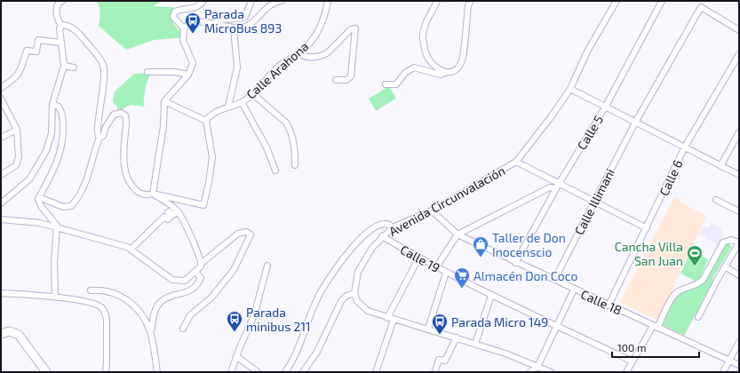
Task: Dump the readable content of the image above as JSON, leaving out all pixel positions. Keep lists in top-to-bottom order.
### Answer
{
  "streets": {
    "street": [
      "Calle Arahona",
      "Calle 5",
      "Calle 6",
      "Avenida Circunvalación",
      "Calle Illimani",
      "Calle 19",
      "Calle 18"
    ]
  },
  "crossings": [
    ["Calle 5", "Calle 18"],
    ["Calle 6", "Calle 18"],
    ["Avenida Circunvalación", "Calle 19"],
    ["Avenida Circunvalación", "Calle 18"],
    ["Calle Illimani", "Calle 18"]
  ],
  "places": {
    "bus stop": ["Parada MicroBus 893", "Parada minibus 211", "Parada Micro 149"],
    "shop": ["Taller de Don Inocenscio"],
    "sports": ["Cancha Villa San Juan"],
    "supermarket": ["Almacén Don Coco"]
  },
  "scale_bar": "100 m"
}
